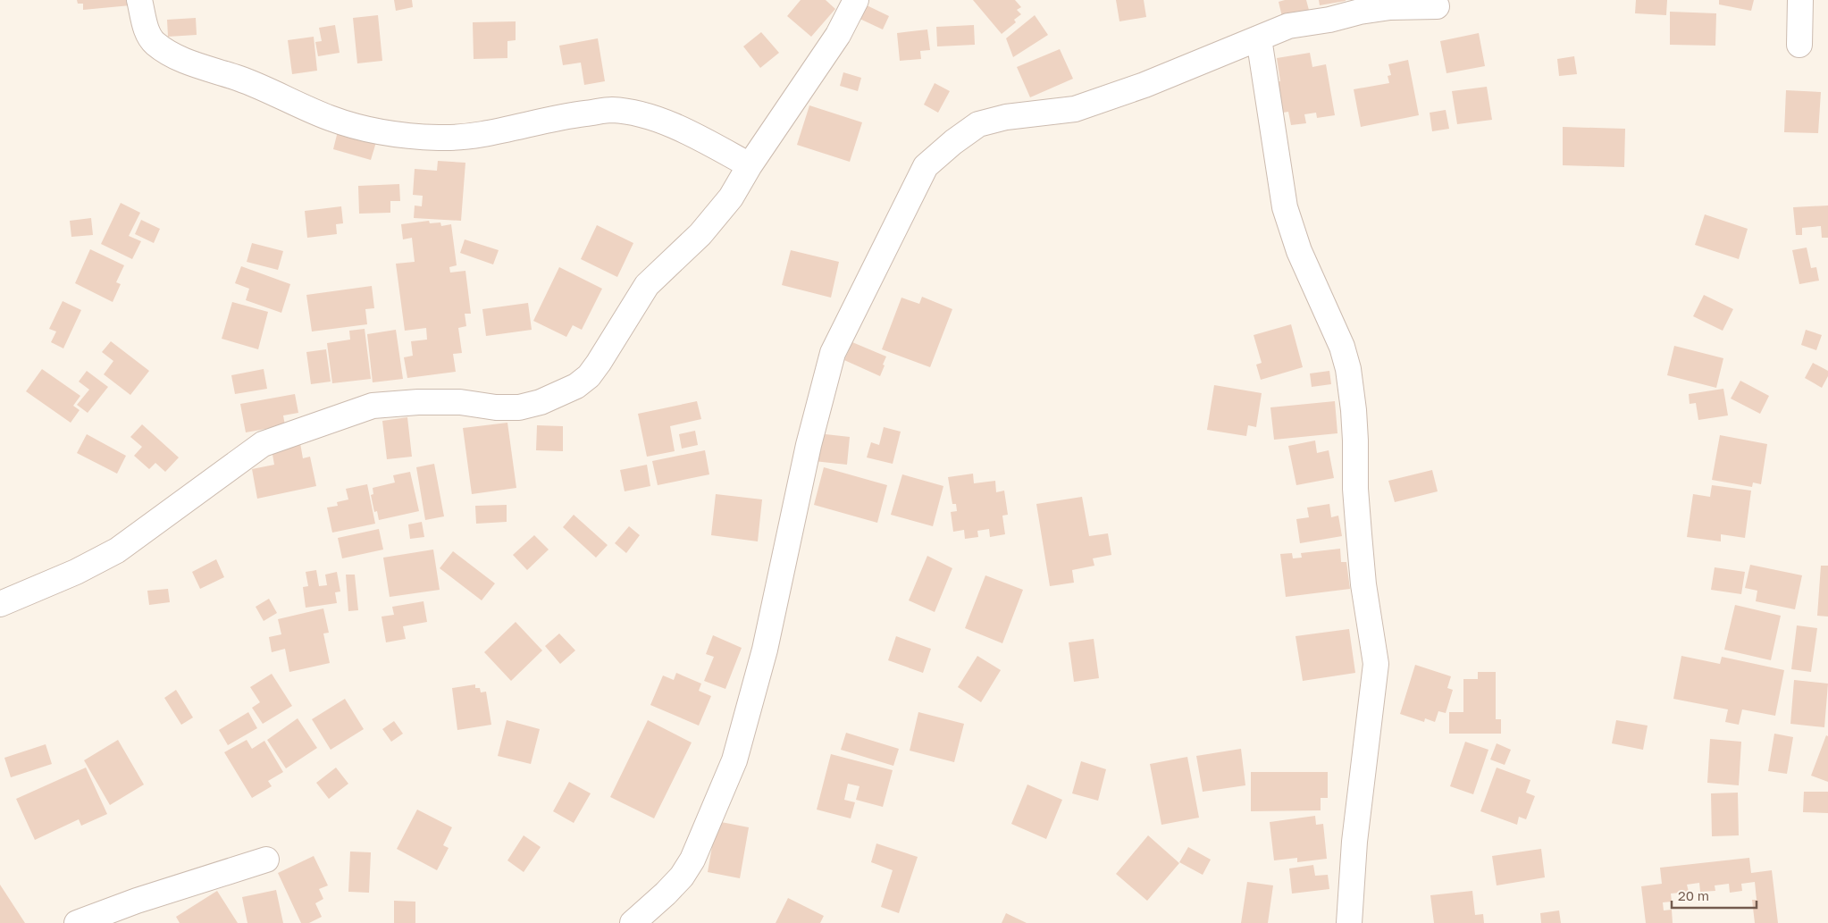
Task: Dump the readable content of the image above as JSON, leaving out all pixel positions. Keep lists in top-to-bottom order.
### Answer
{
  "scale_bar": "20 m"
}
